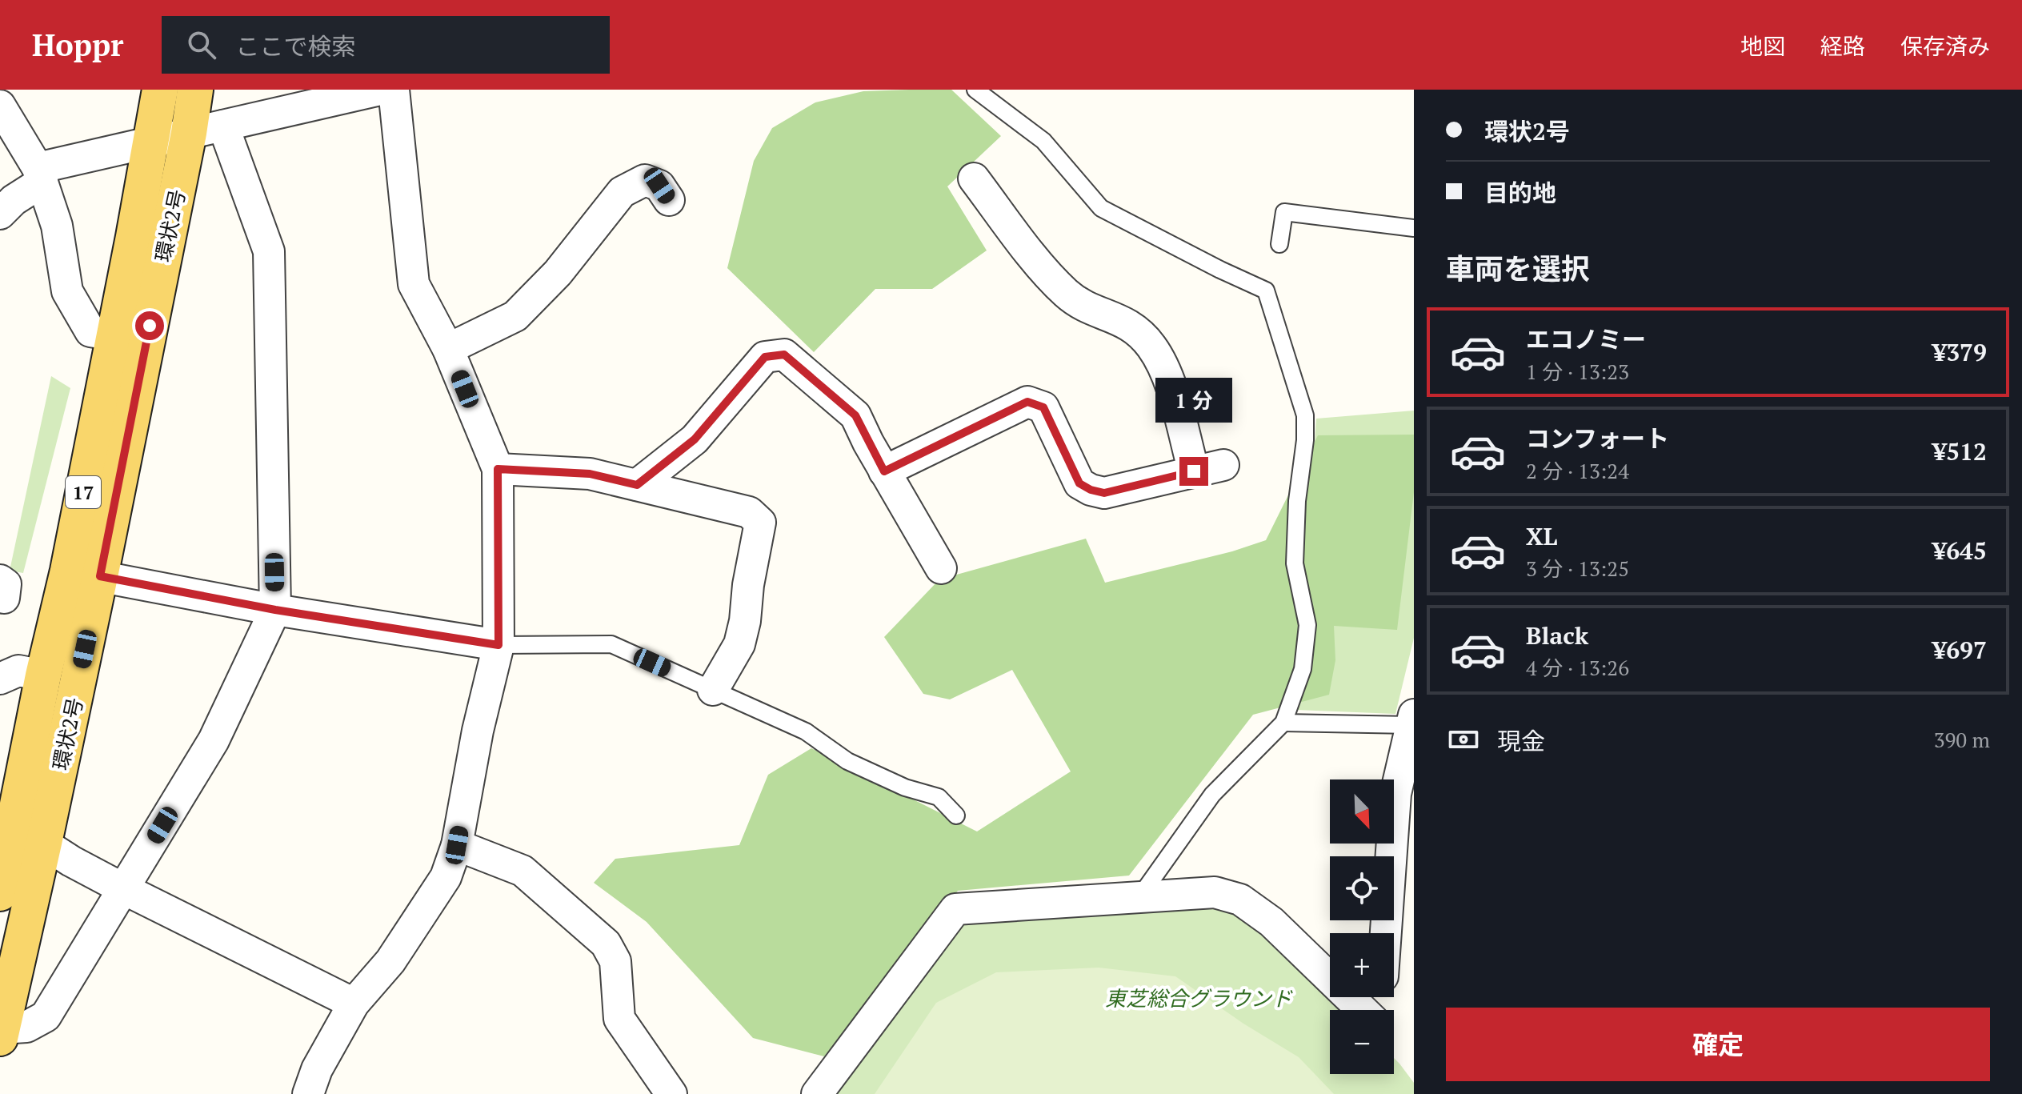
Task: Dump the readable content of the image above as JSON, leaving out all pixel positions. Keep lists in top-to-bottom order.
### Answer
{
  "streets": {
    "main road": ["環状2号", "17"]
  },
  "parks": ["東芝総合グラウンド"],
  "north": "bottom right",
  "page": {
    "header": "Hoppr",
    "search": "ここで検索",
    "nav": ["地図", "経路", "保存済み"],
    "banner": ["環状2号", "目的地"],
    "heading": "車両を選択",
    "list": [
      {
        "name": "エコノミー",
        "note": "1 分 · 13:23",
        "value": "¥379"
      },
      {
        "name": "コンフォート",
        "note": "2 分 · 13:24",
        "value": "¥512"
      },
      {
        "name": "XL",
        "note": "3 分 · 13:25",
        "value": "¥645"
      },
      {
        "name": "Black",
        "note": "4 分 · 13:26",
        "value": "¥697"
      }
    ],
    "bubble": "1 分",
    "pay": ["現金", "390 m"],
    "map_buttons": ["+", "−"],
    "buttons": "確定"
  }
}
